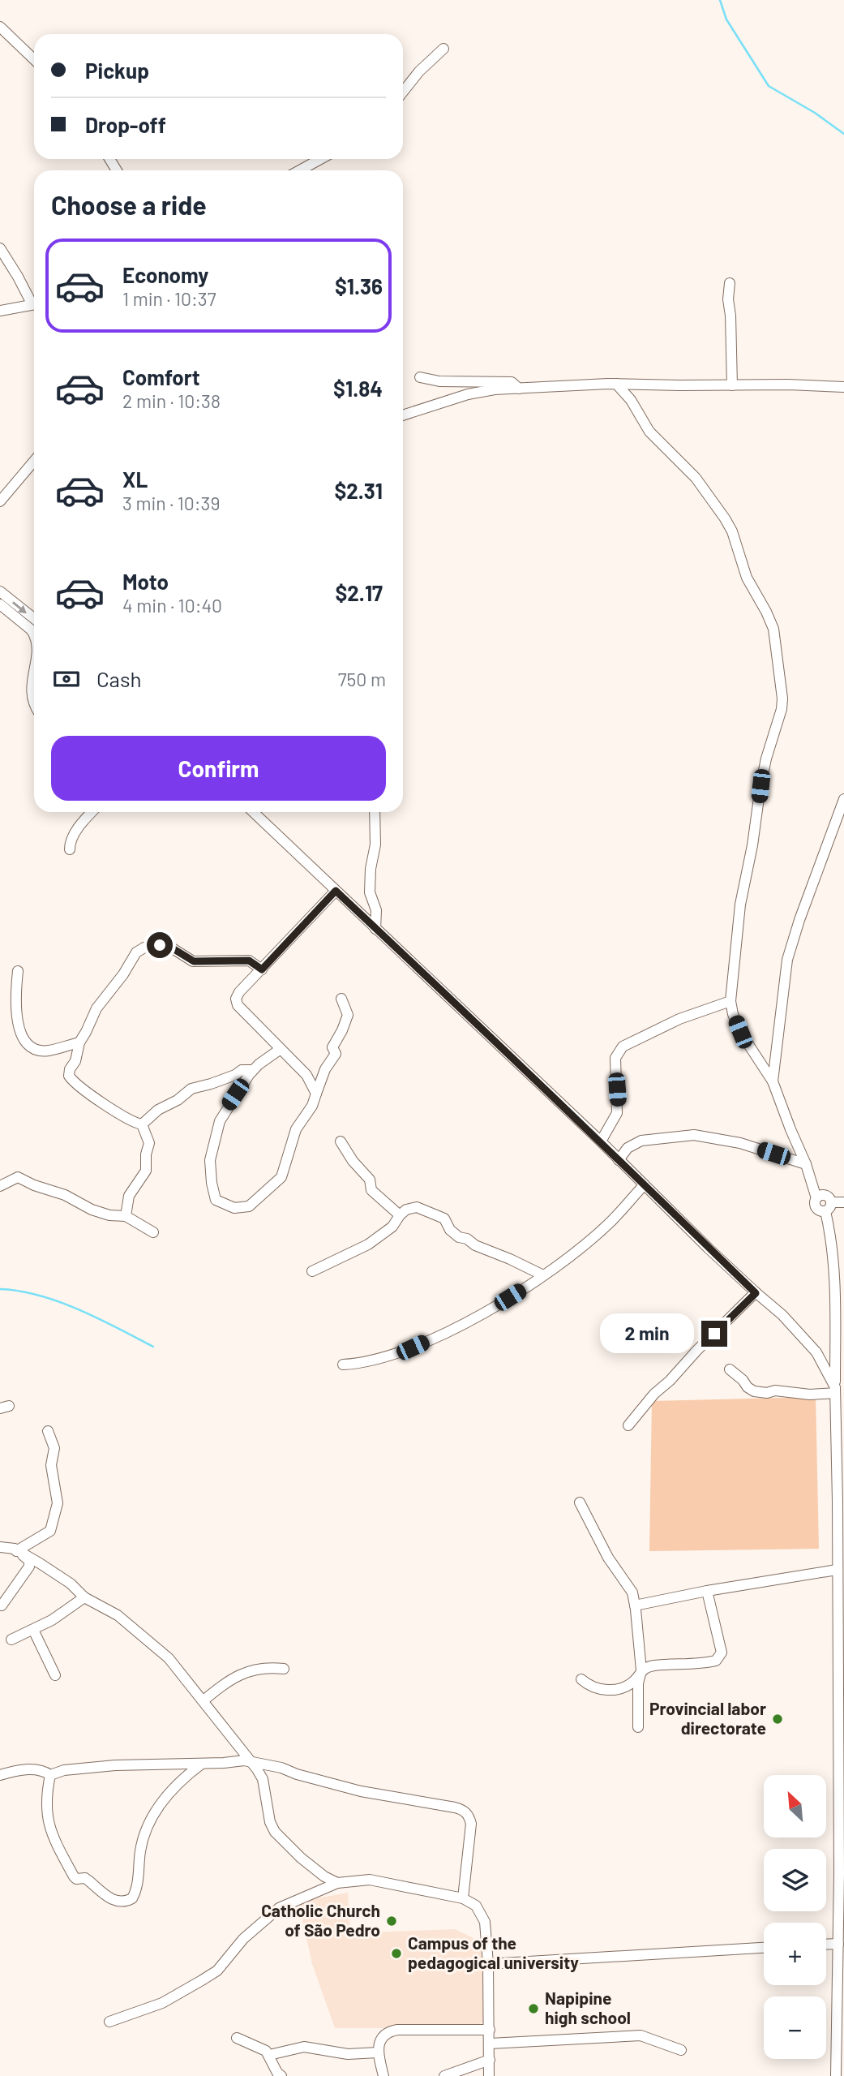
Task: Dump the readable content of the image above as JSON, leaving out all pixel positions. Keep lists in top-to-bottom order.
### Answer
{
  "places": [
    "Provincial labor directorate",
    "Catholic Church of São Pedro",
    "Campus of the pedagogical university",
    "Napipine high school"
  ],
  "north": "top left",
  "page": {
    "banner": ["Pickup", "Drop-off"],
    "heading": "Choose a ride",
    "list": [
      {
        "name": "Economy",
        "note": "1 min · 10:37",
        "value": "$1.36"
      },
      {
        "name": "Comfort",
        "note": "2 min · 10:38",
        "value": "$1.84"
      },
      {
        "name": "XL",
        "note": "3 min · 10:39",
        "value": "$2.31"
      },
      {
        "name": "Moto",
        "note": "4 min · 10:40",
        "value": "$2.17"
      }
    ],
    "pay": ["Cash", "750 m"],
    "buttons": "Confirm",
    "bubble": "2 min",
    "map_buttons": ["+", "−"]
  }
}
